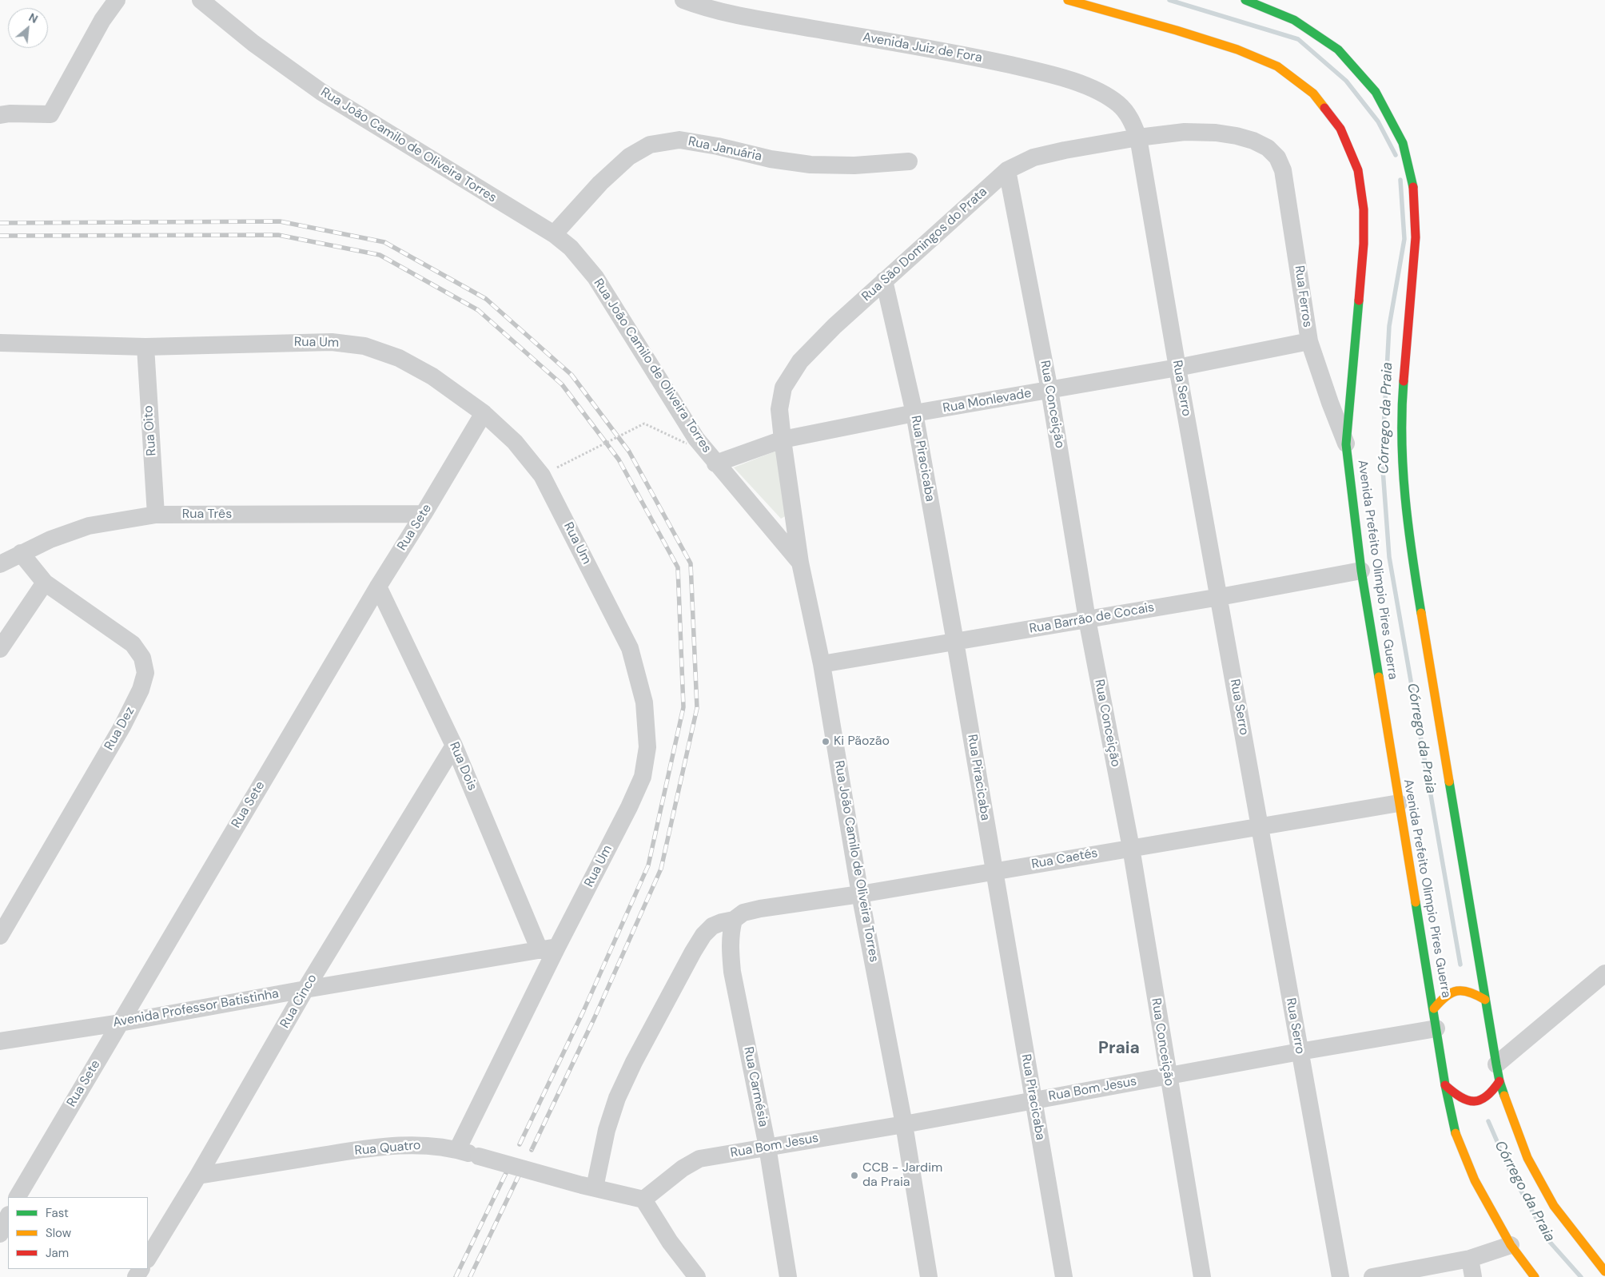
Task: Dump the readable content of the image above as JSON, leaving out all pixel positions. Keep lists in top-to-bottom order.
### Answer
{
  "streets": {
    "main road": ["Avenida Prefeito Olimpio Pires Guerra"],
    "street": [
      "Avenida Juiz de Fora",
      "Rua João Camilo de Oliveira Torres",
      "Rua Januária",
      "Rua São Domingos do Prata",
      "Rua Ferros",
      "Rua Um",
      "Rua Serro",
      "Rua Monlevade",
      "Rua Conceição",
      "Rua Oito",
      "Rua Piracicaba",
      "Rua Três",
      "Rua Sete",
      "Rua Barrão de Cocais",
      "Rua Dez",
      "Rua Dois",
      "Rua Caetés",
      "Rua Cinco",
      "Avenida Professor Batistinha",
      "Rua Carmésia",
      "Rua Bom Jesus",
      "Rua Quatro"
    ]
  },
  "crossings": [
    ["Avenida Juiz de Fora", "Rua São Domingos do Prata"],
    ["Avenida Juiz de Fora", "Rua Serro"],
    ["Rua João Camilo de Oliveira Torres", "Rua Januária"],
    ["Rua João Camilo de Oliveira Torres", "Rua São Domingos do Prata"],
    ["Rua João Camilo de Oliveira Torres", "Rua Monlevade"],
    ["Rua João Camilo de Oliveira Torres", "Rua Barrão de Cocais"],
    ["Rua João Camilo de Oliveira Torres", "Rua Caetés"],
    ["Rua João Camilo de Oliveira Torres", "Rua Bom Jesus"],
    ["Rua São Domingos do Prata", "Rua Ferros"],
    ["Rua São Domingos do Prata", "Rua Serro"],
    ["Rua São Domingos do Prata", "Rua Monlevade"],
    ["Rua São Domingos do Prata", "Rua Conceição"],
    ["Rua São Domingos do Prata", "Rua Piracicaba"],
    ["Rua Ferros", "Rua Monlevade"],
    ["Rua Ferros", "Avenida Prefeito Olimpio Pires Guerra"],
    ["Rua Um", "Rua Oito"],
    ["Rua Um", "Rua Sete"],
    ["Rua Um", "Avenida Professor Batistinha"],
    ["Rua Um", "Rua Quatro"],
    ["Rua Serro", "Rua Monlevade"],
    ["Rua Serro", "Rua Barrão de Cocais"],
    ["Rua Serro", "Rua Caetés"],
    ["Rua Serro", "Rua Bom Jesus"],
    ["Rua Monlevade", "Rua Conceição"],
    ["Rua Monlevade", "Rua Piracicaba"],
    ["Rua Conceição", "Rua Barrão de Cocais"],
    ["Rua Conceição", "Rua Caetés"],
    ["Rua Conceição", "Rua Bom Jesus"],
    ["Rua Oito", "Rua Três"],
    ["Rua Piracicaba", "Rua Barrão de Cocais"],
    ["Rua Piracicaba", "Rua Caetés"],
    ["Rua Piracicaba", "Rua Bom Jesus"],
    ["Rua Três", "Rua Sete"],
    ["Rua Três", "Rua Dez"],
    ["Rua Sete", "Rua Dois"],
    ["Rua Sete", "Avenida Professor Batistinha"],
    ["Avenida Prefeito Olimpio Pires Guerra", "Rua Barrão de Cocais"],
    ["Avenida Prefeito Olimpio Pires Guerra", "Rua Caetés"],
    ["Avenida Prefeito Olimpio Pires Guerra", "Rua Bom Jesus"],
    ["Rua Dois", "Rua Cinco"],
    ["Rua Dois", "Avenida Professor Batistinha"],
    ["Rua Caetés", "Rua Carmésia"],
    ["Rua Caetés", "Rua Quatro"],
    ["Rua Cinco", "Avenida Professor Batistinha"],
    ["Rua Cinco", "Rua Quatro"],
    ["Rua Carmésia", "Rua Bom Jesus"],
    ["Rua Bom Jesus", "Rua Quatro"]
  ],
  "districts": ["Praia"],
  "water": ["Córrego da Praia"],
  "places": ["Ki Pãozão", "CCB - Jardim da Praia"],
  "legend": ["Fast", "Slow", "Jam"],
  "north": "top right"
}
